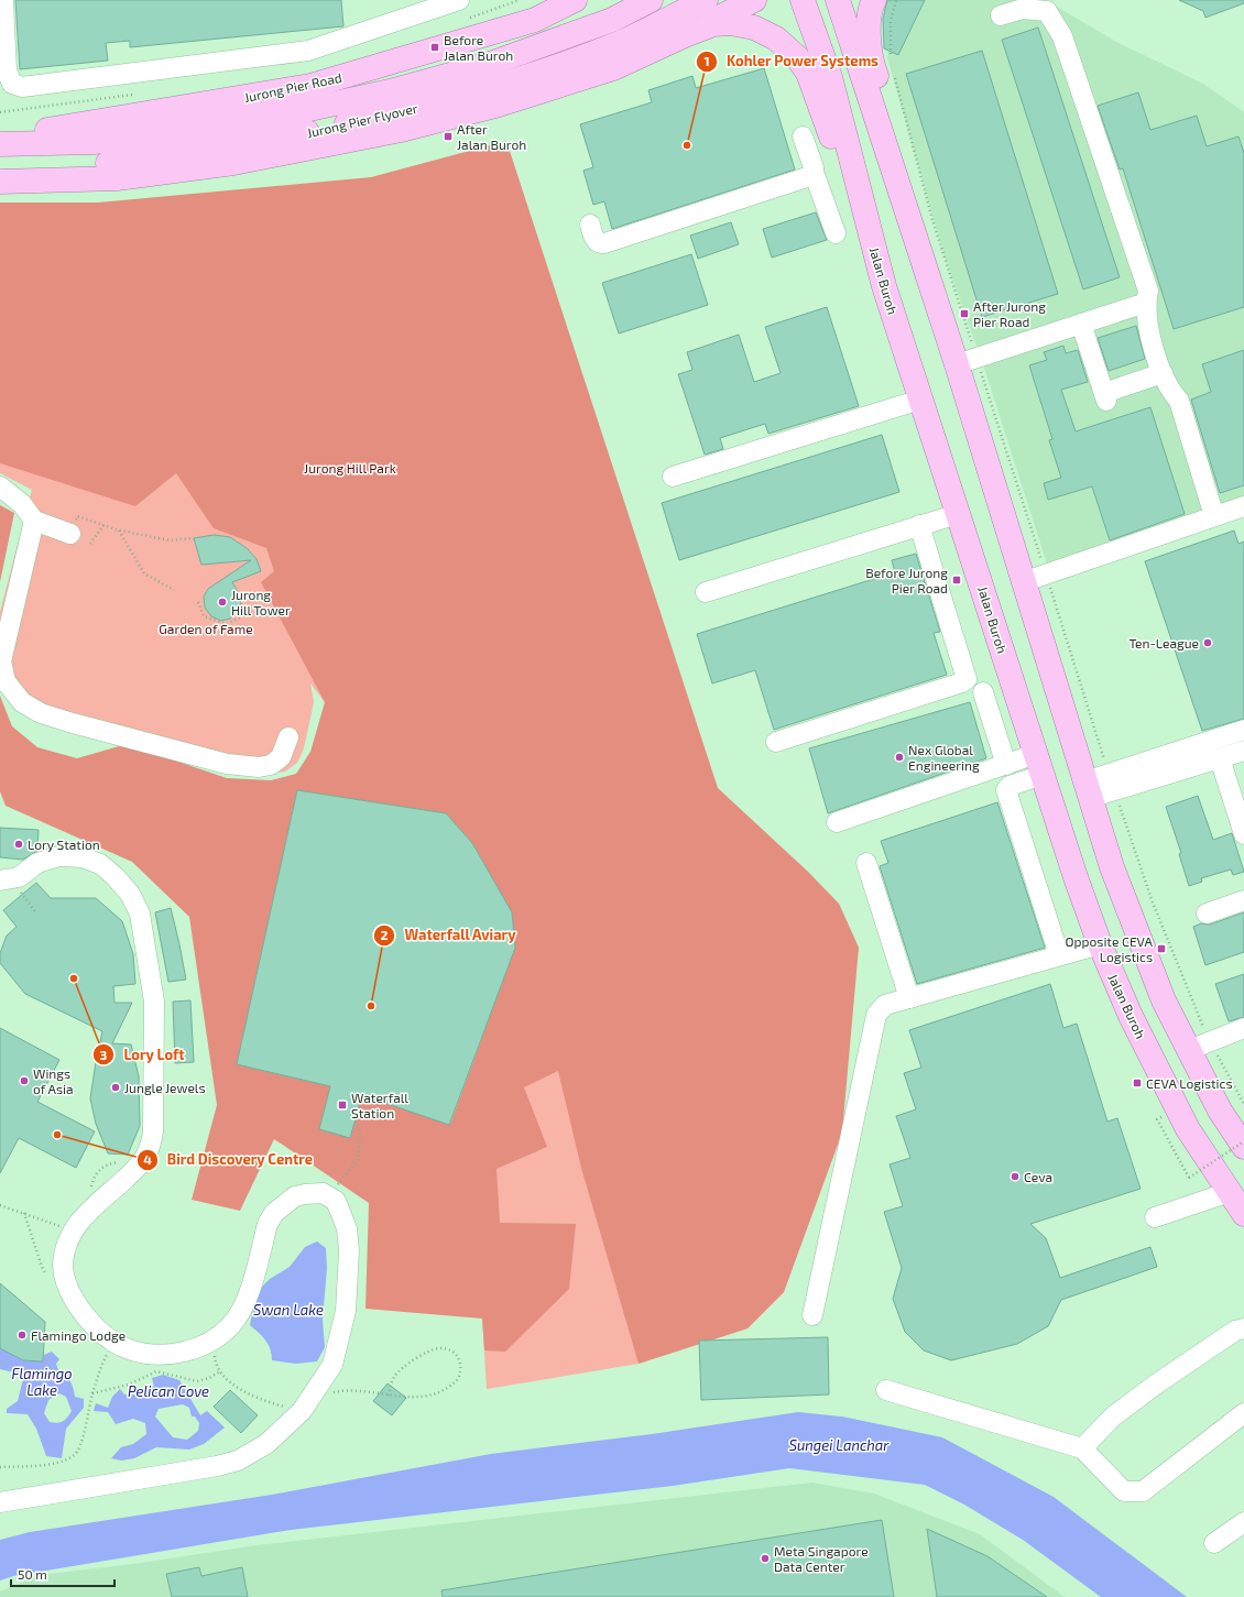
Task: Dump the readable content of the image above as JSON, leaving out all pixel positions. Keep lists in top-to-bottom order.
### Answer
{
  "streets": {
    "main road": ["Jurong Pier Road", "Jurong Pier Flyover", "Jalan Buroh"]
  },
  "water": [
    "Swan Lake",
    "Flamingo Lake",
    "Pelican Cove",
    "Sungei Lanchar"
  ],
  "parks": ["Jurong Hill Park", "Garden of Fame"],
  "places": {
    "transit": [
      "Before Jalan Buroh",
      "After Jalan Buroh",
      "After Jurong Pier Road",
      "Before Jurong Pier Road",
      "Opposite CEVA Logistics",
      "CEVA Logistics",
      "Waterfall Station"
    ],
    "other": [
      "Kohler Power Systems",
      "Jurong Hill Tower",
      "Ten-League",
      "Nex Global Engineering",
      "Lory Station",
      "Lory Loft",
      "Waterfall Aviary",
      "Wings of Asia",
      "Jungle Jewels",
      "Bird Discovery Centre",
      "Ceva",
      "Flamingo Lodge",
      "Meta Singapore Data Center"
    ]
  },
  "scale_bar": "50 m"
}
